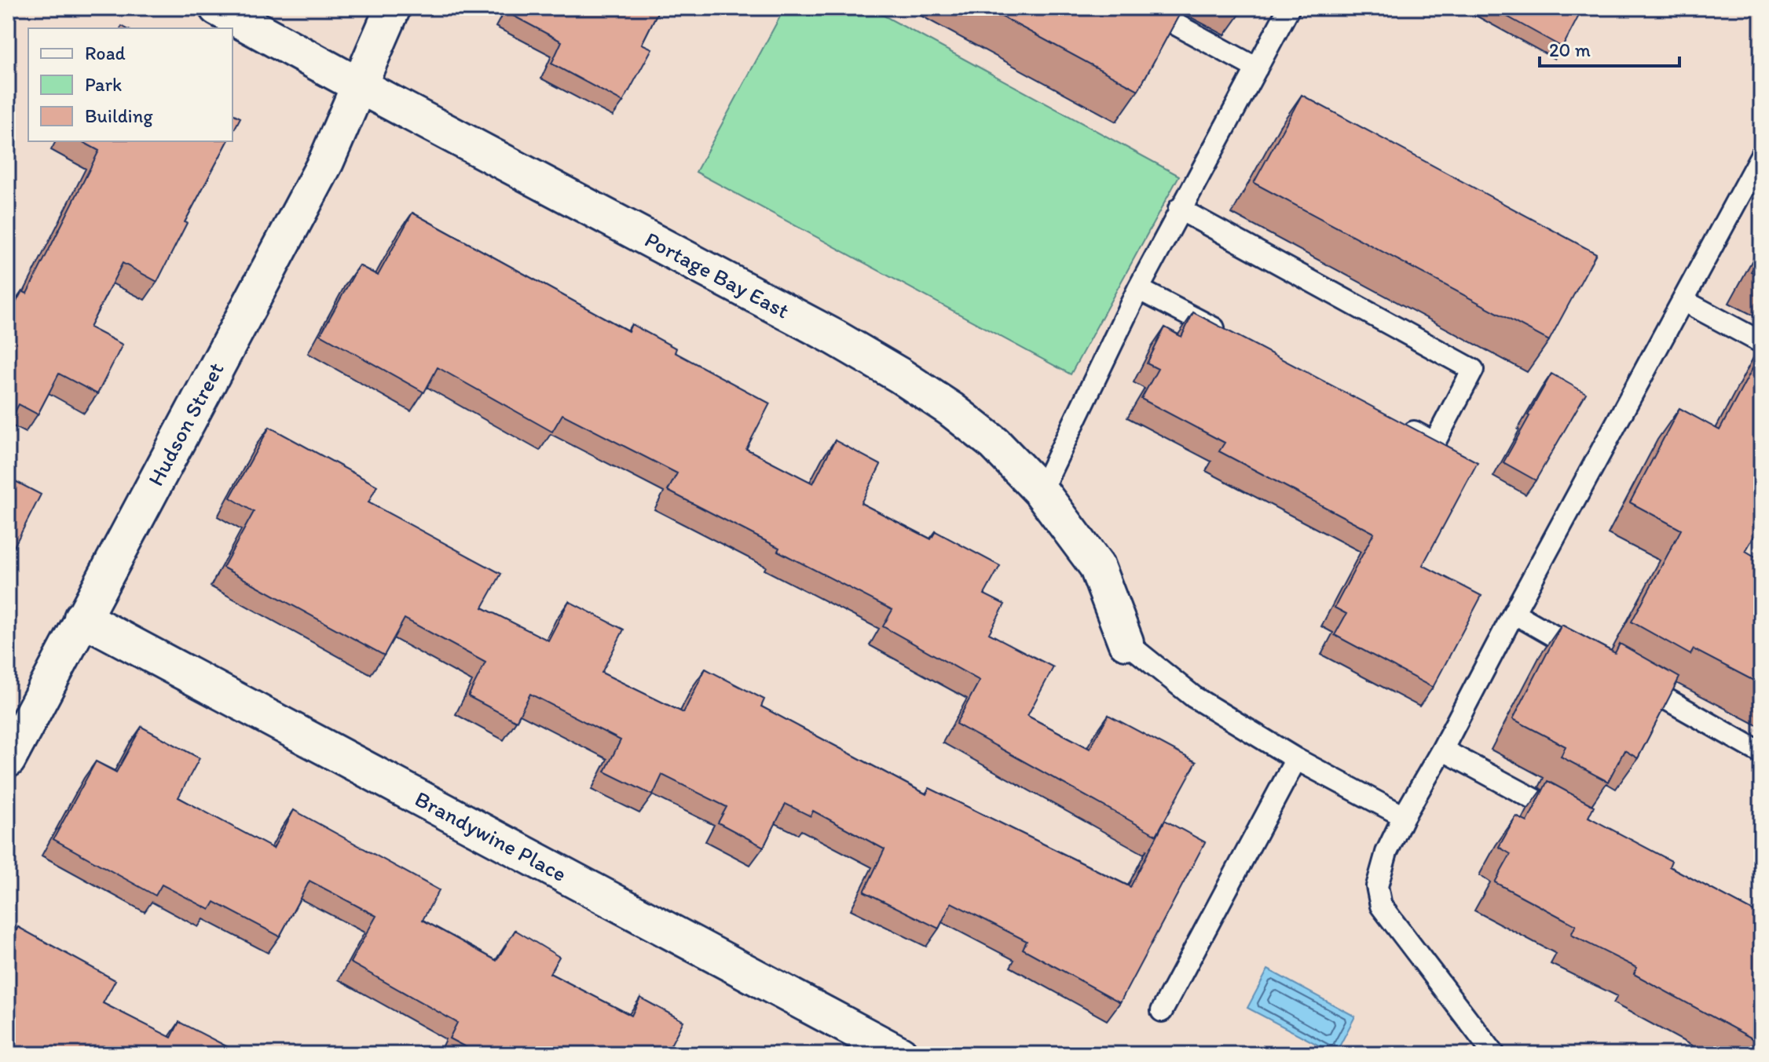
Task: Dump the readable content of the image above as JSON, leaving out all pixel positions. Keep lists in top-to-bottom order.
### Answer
{
  "streets": {
    "street": ["Portage Bay East", "Hudson Street", "Brandywine Place"]
  },
  "crossings": [
    ["Portage Bay East", "Hudson Street"],
    ["Hudson Street", "Brandywine Place"]
  ],
  "legend": ["Road", "Park", "Building"],
  "scale_bar": "20 m"
}
